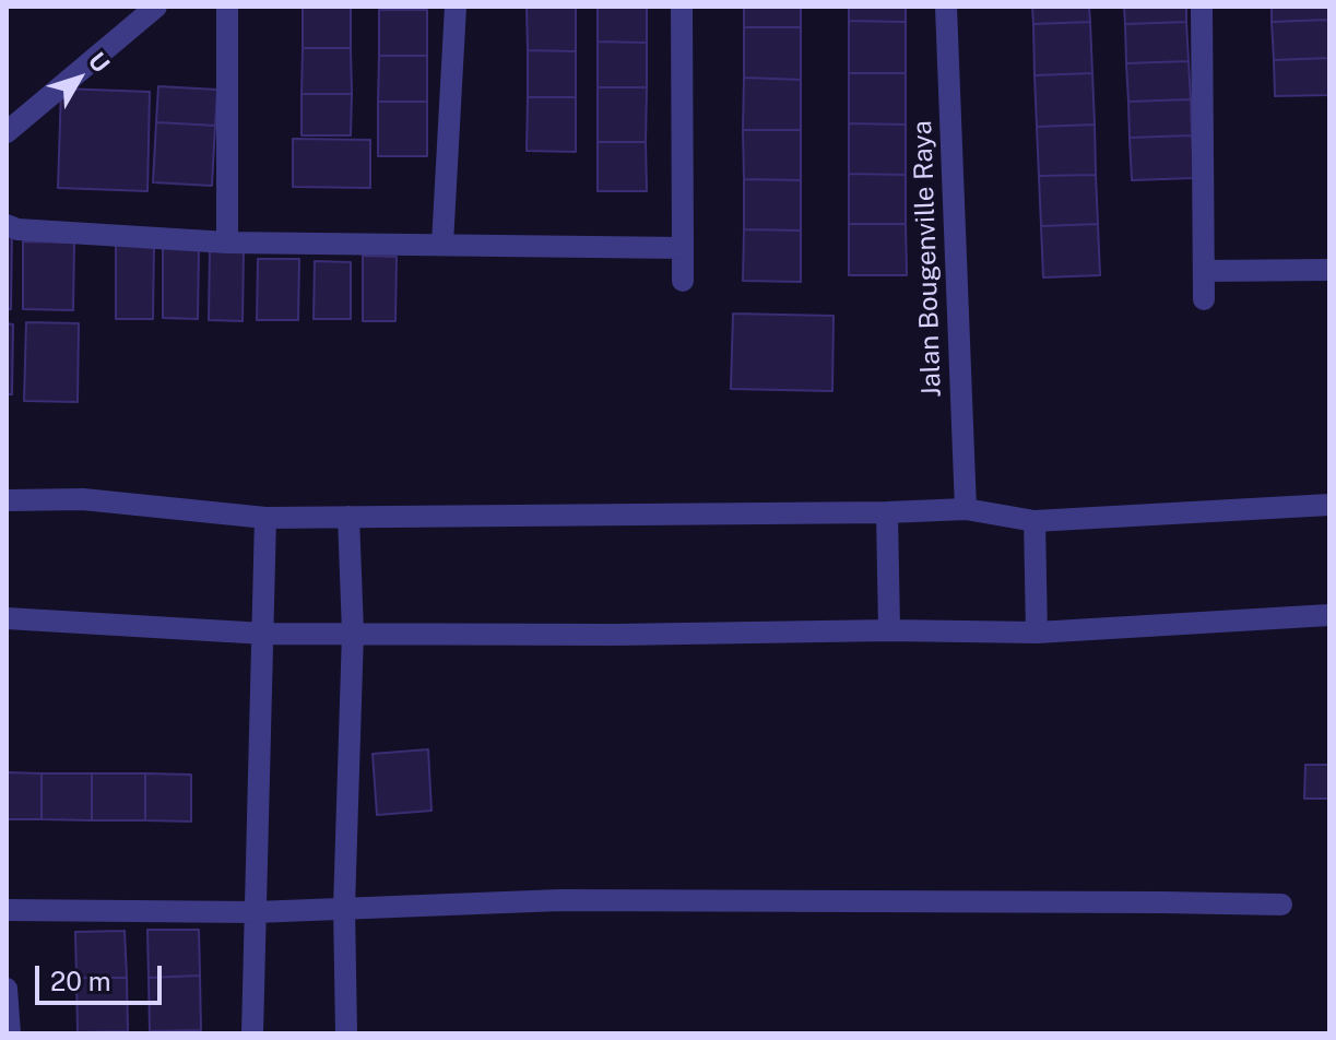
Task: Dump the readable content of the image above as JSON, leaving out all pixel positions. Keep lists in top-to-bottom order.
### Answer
{
  "streets": {
    "street": ["Jalan Bougenville Raya"]
  },
  "scale_bar": "20 m",
  "north": "top right"
}
